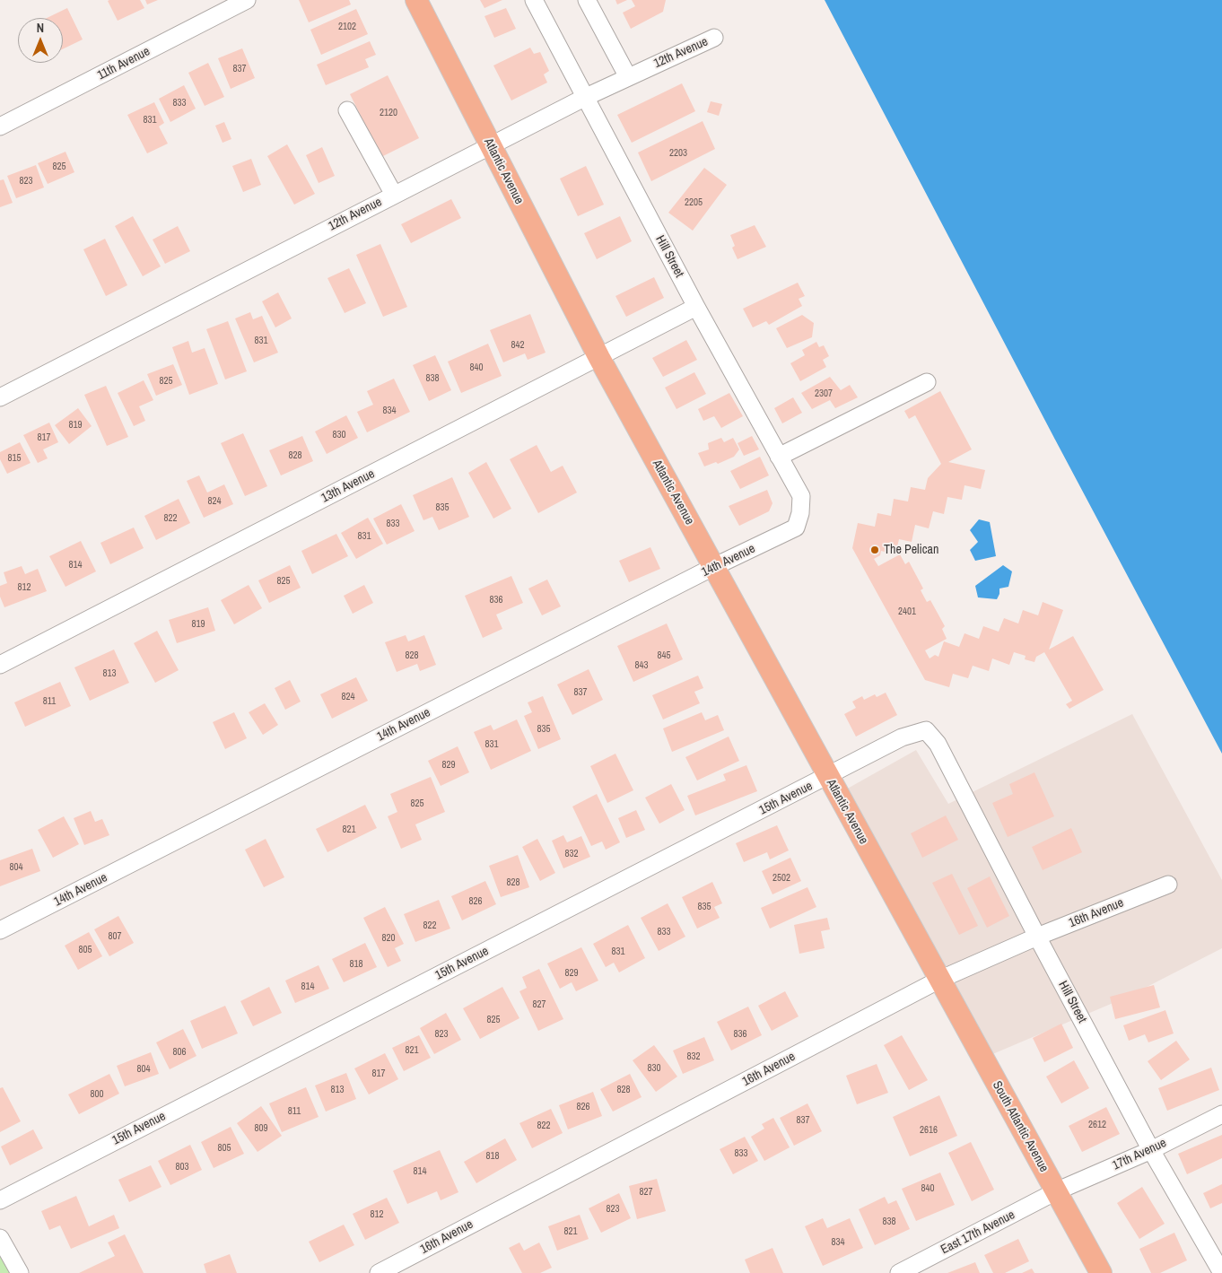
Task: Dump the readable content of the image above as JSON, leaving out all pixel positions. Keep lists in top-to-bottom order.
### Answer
{
  "streets": {
    "main road": ["Atlantic Avenue", "South Atlantic Avenue"],
    "street": [
      "12th Avenue",
      "11th Avenue",
      "Hill Street",
      "13th Avenue",
      "14th Avenue",
      "15th Avenue",
      "16th Avenue",
      "17th Avenue",
      "East 17th Avenue"
    ]
  },
  "crossings": [
    ["12th Avenue", "Atlantic Avenue"],
    ["12th Avenue", "Hill Street"],
    ["Atlantic Avenue", "13th Avenue"],
    ["Atlantic Avenue", "14th Avenue"],
    ["Atlantic Avenue", "15th Avenue"],
    ["Atlantic Avenue", "16th Avenue"],
    ["Atlantic Avenue", "South Atlantic Avenue"],
    ["Hill Street", "13th Avenue"],
    ["Hill Street", "14th Avenue"],
    ["Hill Street", "15th Avenue"],
    ["Hill Street", "16th Avenue"],
    ["Hill Street", "17th Avenue"],
    ["16th Avenue", "South Atlantic Avenue"],
    ["South Atlantic Avenue", "17th Avenue"],
    ["South Atlantic Avenue", "East 17th Avenue"],
    ["17th Avenue", "East 17th Avenue"]
  ],
  "places": ["The Pelican"],
  "house_numbers": [
    "2102",
    "837",
    "833",
    "2120",
    "831",
    "2203",
    "825",
    "823",
    "2205",
    "831",
    "842",
    "840",
    "838",
    "825",
    "2307",
    "834",
    "819",
    "830",
    "817",
    "828",
    "815",
    "824",
    "835",
    "822",
    "833",
    "831",
    "814",
    "825",
    "812",
    "836",
    "2401",
    "819",
    "828",
    "845",
    "843",
    "813",
    "837",
    "824",
    "811",
    "835",
    "831",
    "829",
    "825",
    "821",
    "832",
    "804",
    "2502",
    "828",
    "826",
    "835",
    "822",
    "833",
    "807",
    "820",
    "805",
    "831",
    "818",
    "829",
    "814",
    "827",
    "825",
    "823",
    "836",
    "821",
    "806",
    "832",
    "830",
    "804",
    "817",
    "813",
    "828",
    "800",
    "826",
    "811",
    "837",
    "2612",
    "822",
    "809",
    "2616",
    "805",
    "833",
    "818",
    "803",
    "814",
    "840",
    "827",
    "823",
    "812",
    "838",
    "821",
    "834"
  ],
  "north": "top"
}
